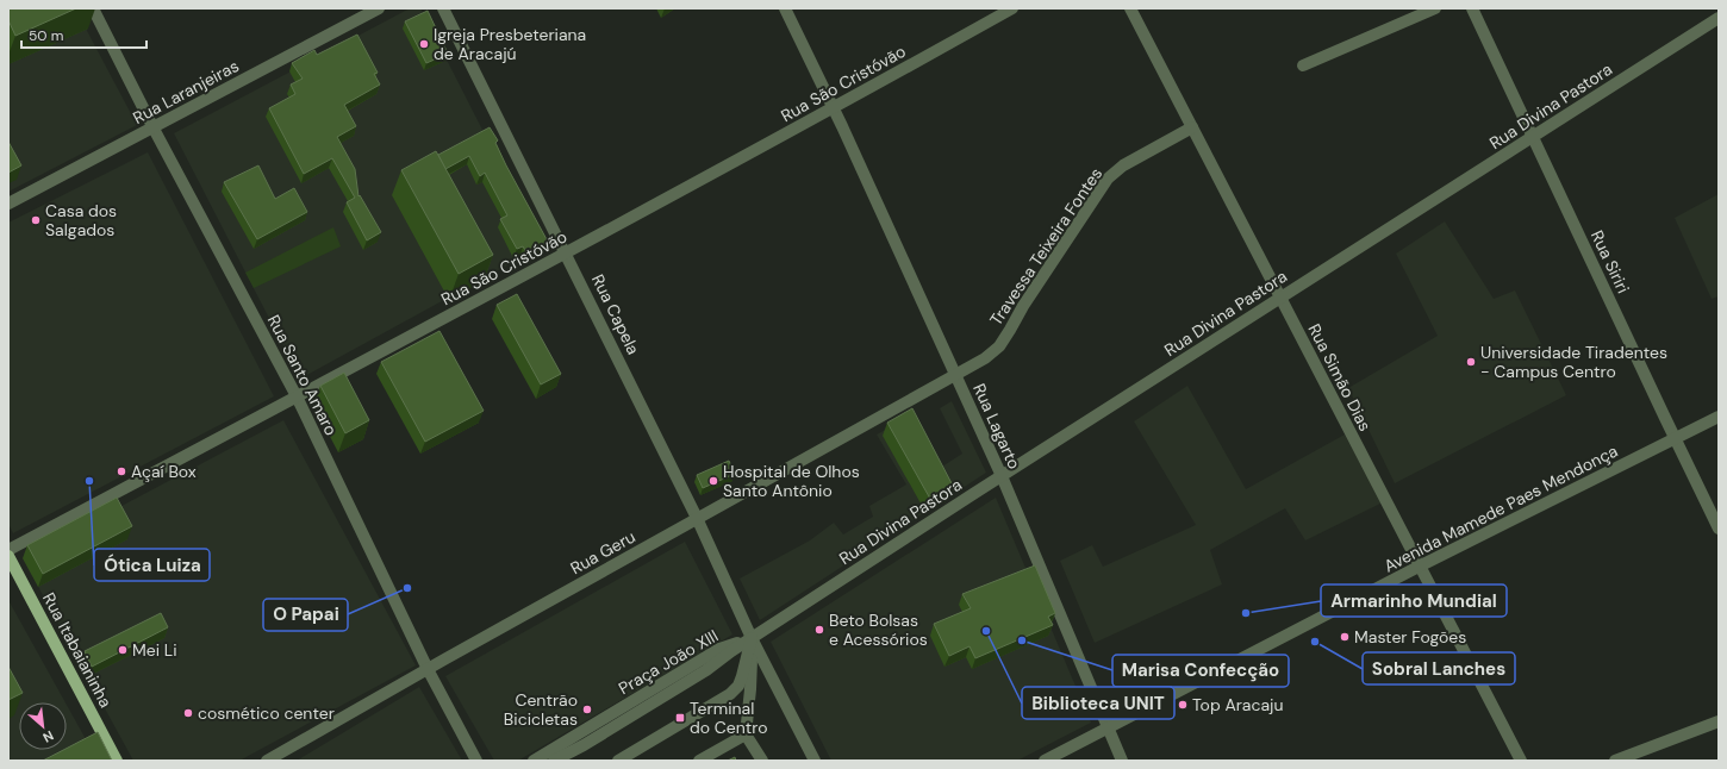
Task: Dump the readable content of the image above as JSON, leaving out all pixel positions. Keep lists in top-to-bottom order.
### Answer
{
  "streets": {
    "main road": ["Rua Itabaianinha"],
    "street": [
      "Rua São Cristóvão",
      "Rua Laranjeiras",
      "Rua Divina Pastora",
      "Travessa Teixeira Fontes",
      "Rua Siriri",
      "Rua Capela",
      "Rua Santo Amaro",
      "Rua Simão Dias",
      "Rua Lagarto",
      "Avenida Mamede Paes Mendonça",
      "Rua Geru",
      "Praça João XIII"
    ]
  },
  "crossings": [
    ["Rua São Cristóvão", "Rua Capela"],
    ["Rua São Cristóvão", "Rua Santo Amaro"],
    ["Rua São Cristóvão", "Rua Lagarto"],
    ["Rua Laranjeiras", "Rua Santo Amaro"],
    ["Rua Divina Pastora", "Rua Siriri"],
    ["Rua Divina Pastora", "Rua Capela"],
    ["Rua Divina Pastora", "Rua Simão Dias"],
    ["Rua Divina Pastora", "Rua Lagarto"],
    ["Rua Divina Pastora", "Praça João XIII"],
    ["Travessa Teixeira Fontes", "Rua Simão Dias"],
    ["Travessa Teixeira Fontes", "Rua Lagarto"],
    ["Travessa Teixeira Fontes", "Rua Geru"],
    ["Rua Siriri", "Avenida Mamede Paes Mendonça"],
    ["Rua Capela", "Rua Geru"],
    ["Rua Capela", "Praça João XIII"],
    ["Rua Santo Amaro", "Rua Geru"],
    ["Rua Simão Dias", "Avenida Mamede Paes Mendonça"],
    ["Rua Lagarto", "Avenida Mamede Paes Mendonça"],
    ["Rua Lagarto", "Rua Geru"]
  ],
  "places": {
    "other": [
      "Igreja Presbeteriana de Aracajú",
      "Casa dos Salgados",
      "Universidade Tiradentes - Campus Centro",
      "Açaí Box",
      "Ótica Luiza",
      "Hospital de Olhos Santo Antônio",
      "O Papai",
      "Armarinho Mundial",
      "Beto Bolsas e Acessórios",
      "Biblioteca UNIT",
      "Master Fogões",
      "Marisa Confecção",
      "Sobral Lanches",
      "Mei Li",
      "Top Aracaju",
      "Centrão Bicicletas",
      "cosmético center"
    ],
    "transit": ["Terminal do Centro"]
  },
  "scale_bar": "50 m",
  "north": "bottom right"
}
